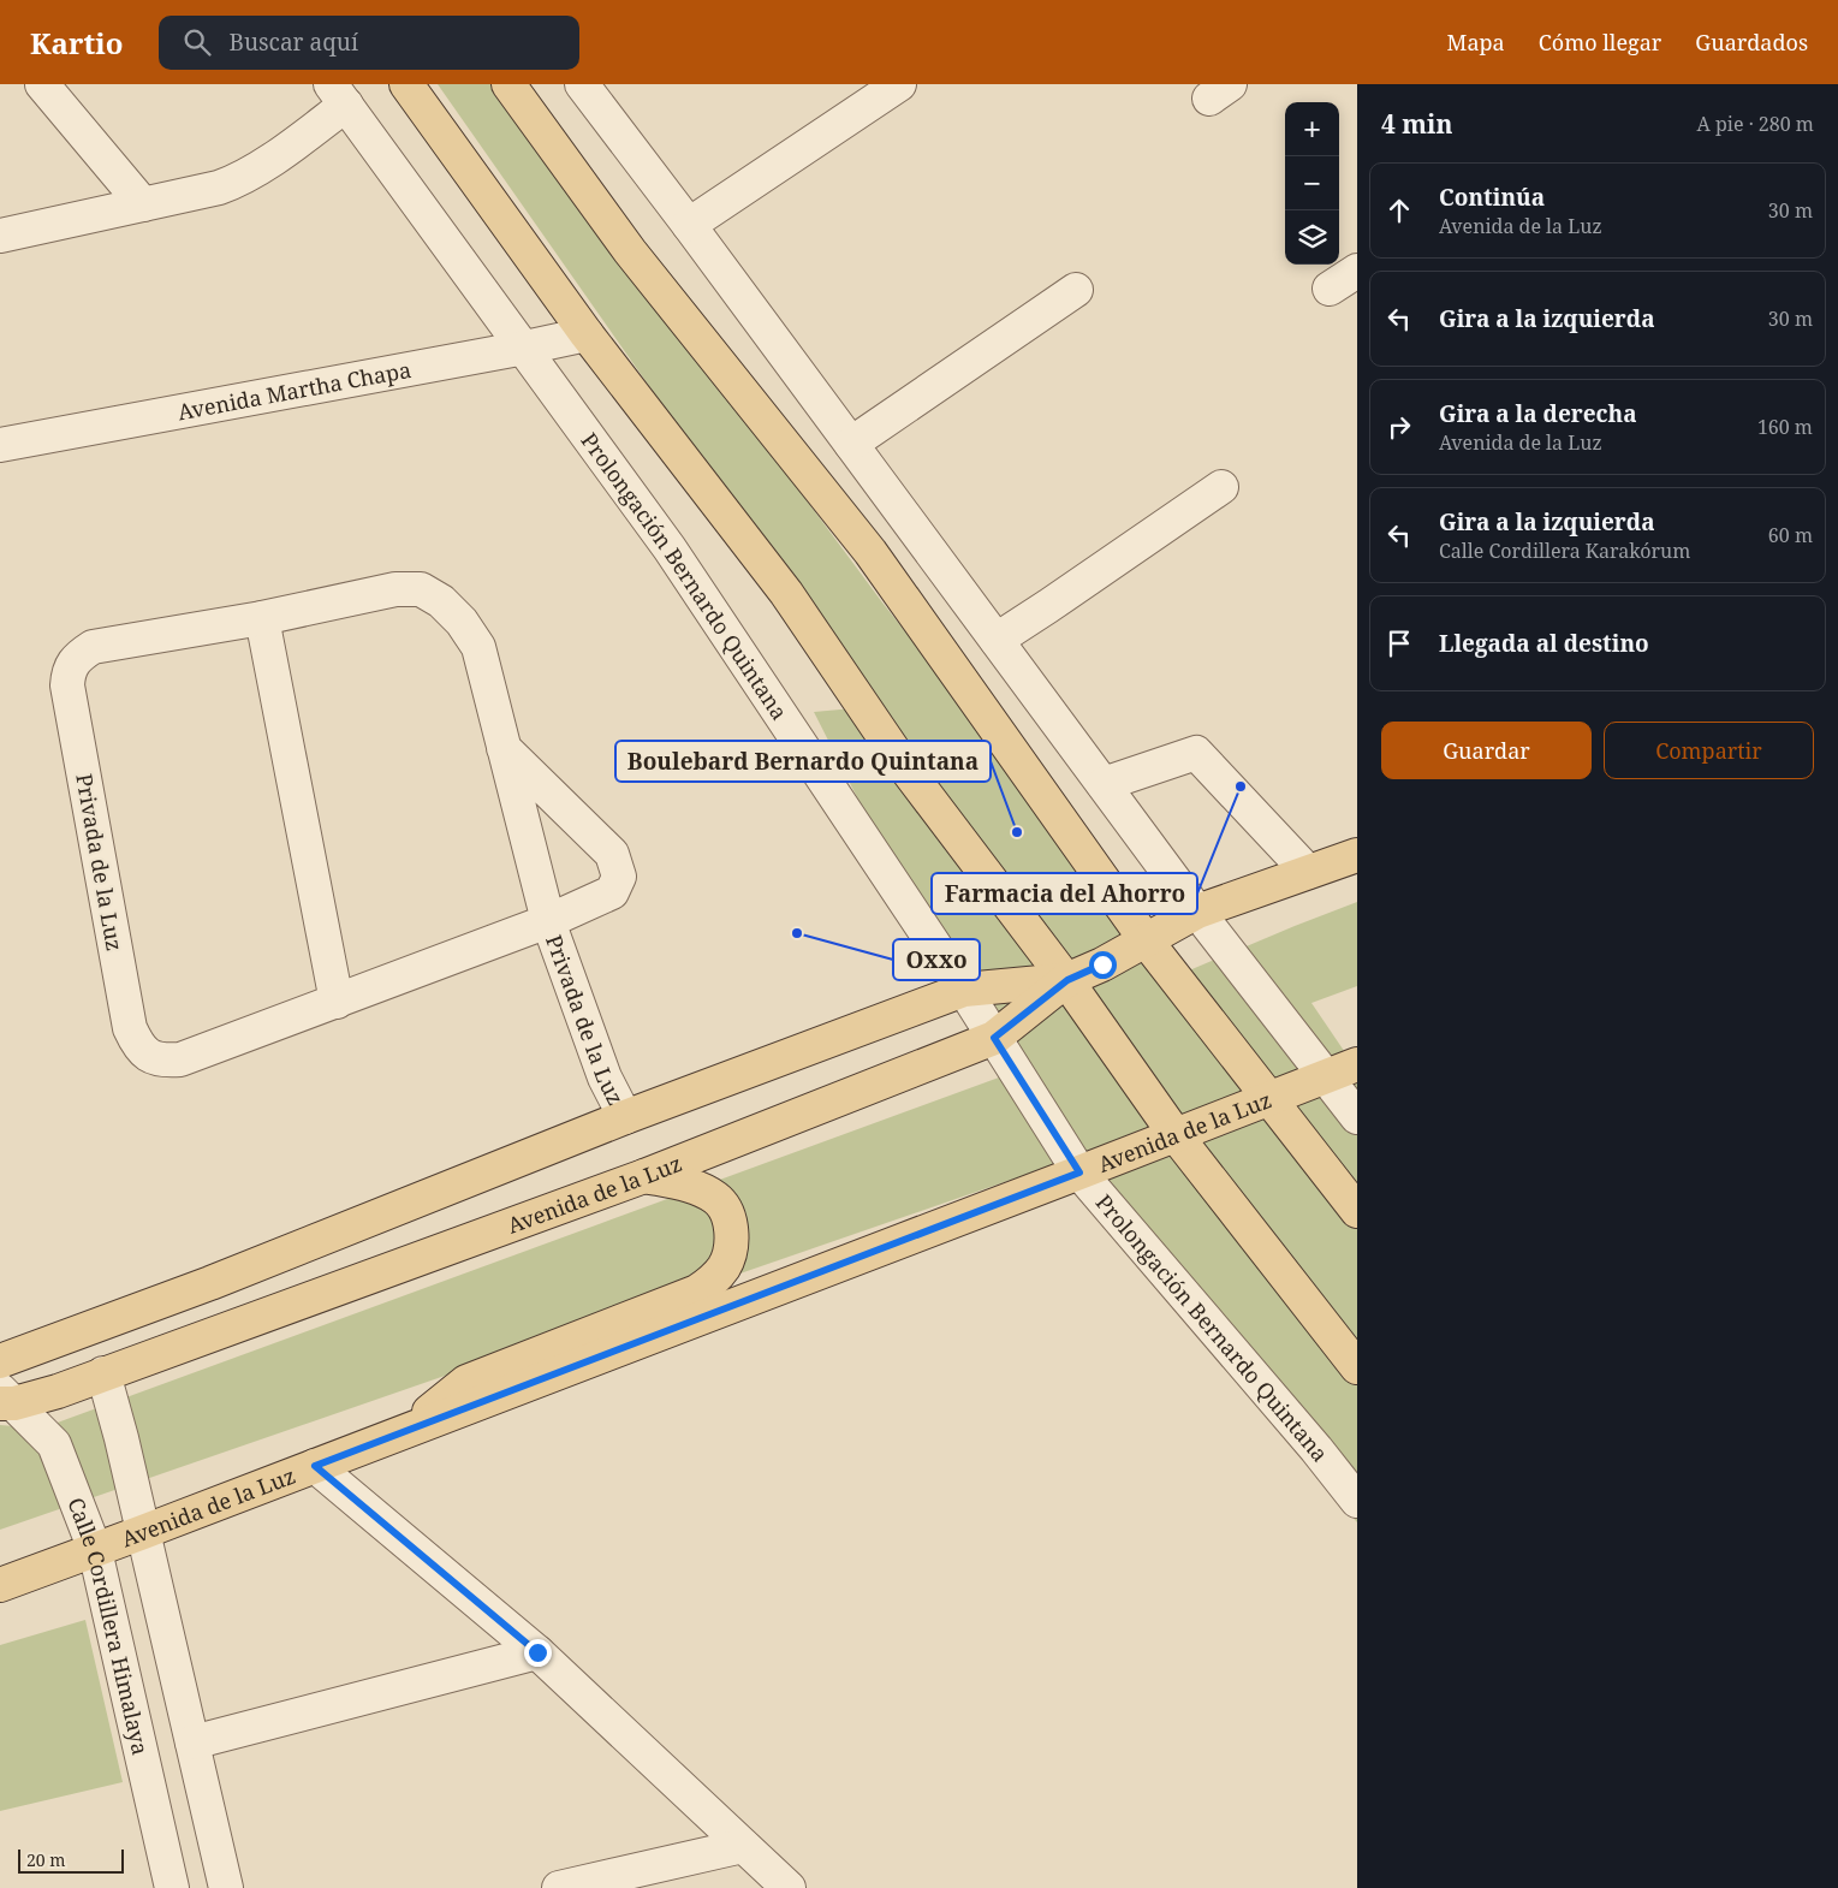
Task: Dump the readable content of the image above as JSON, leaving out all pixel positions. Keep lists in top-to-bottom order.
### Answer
{
  "streets": {
    "main road": ["Avenida de la Luz"],
    "street": [
      "Avenida Martha Chapa",
      "Prolongación Bernardo Quintana",
      "Privada de la Luz",
      "Calle Cordillera Himalaya"
    ]
  },
  "crossings": [
    ["Avenida Martha Chapa", "Prolongación Bernardo Quintana"],
    ["Prolongación Bernardo Quintana", "Avenida de la Luz"],
    ["Privada de la Luz", "Avenida de la Luz"],
    ["Avenida de la Luz", "Calle Cordillera Himalaya"]
  ],
  "places": ["Farmacia del Ahorro", "Boulebard Bernardo Quintana", "Oxxo"],
  "scale_bar": "20 m",
  "page": {
    "header": "Kartio",
    "search": "Buscar aquí",
    "nav": ["Mapa", "Cómo llegar", "Guardados"],
    "heading": ["4 min", "A pie · 280 m"],
    "map_buttons": ["+", "−"],
    "list": [
      ["Continúa", "Avenida de la Luz", "30 m"],
      ["Gira a la izquierda", "30 m"],
      ["Gira a la derecha", "Avenida de la Luz", "160 m"],
      ["Gira a la izquierda", "Calle Cordillera Karakórum", "60 m"],
      "Llegada al destino"
    ],
    "buttons": ["Guardar", "Compartir"],
    "scale": "20 m"
  }
}
